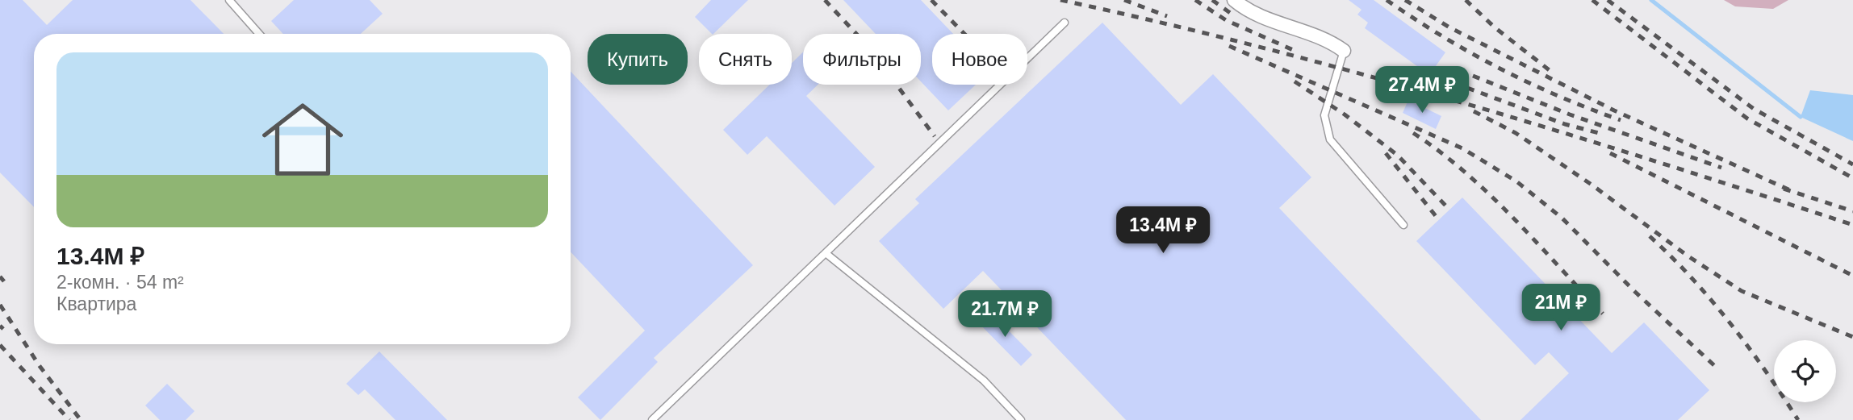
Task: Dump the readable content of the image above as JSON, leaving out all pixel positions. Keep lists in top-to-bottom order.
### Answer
{
  "page": {
    "chip": [
      "Купить",
      "Снять",
      "Фильтры",
      "Новое"
    ],
    "list": [
      {
        "name": "13.4M ₽",
        "note": "2-комн. · 54 m² · Квартира"
      }
    ],
    "price": [
      "27.4M ₽",
      "13.4M ₽",
      "21M ₽",
      "21.7M ₽"
    ]
  }
}
